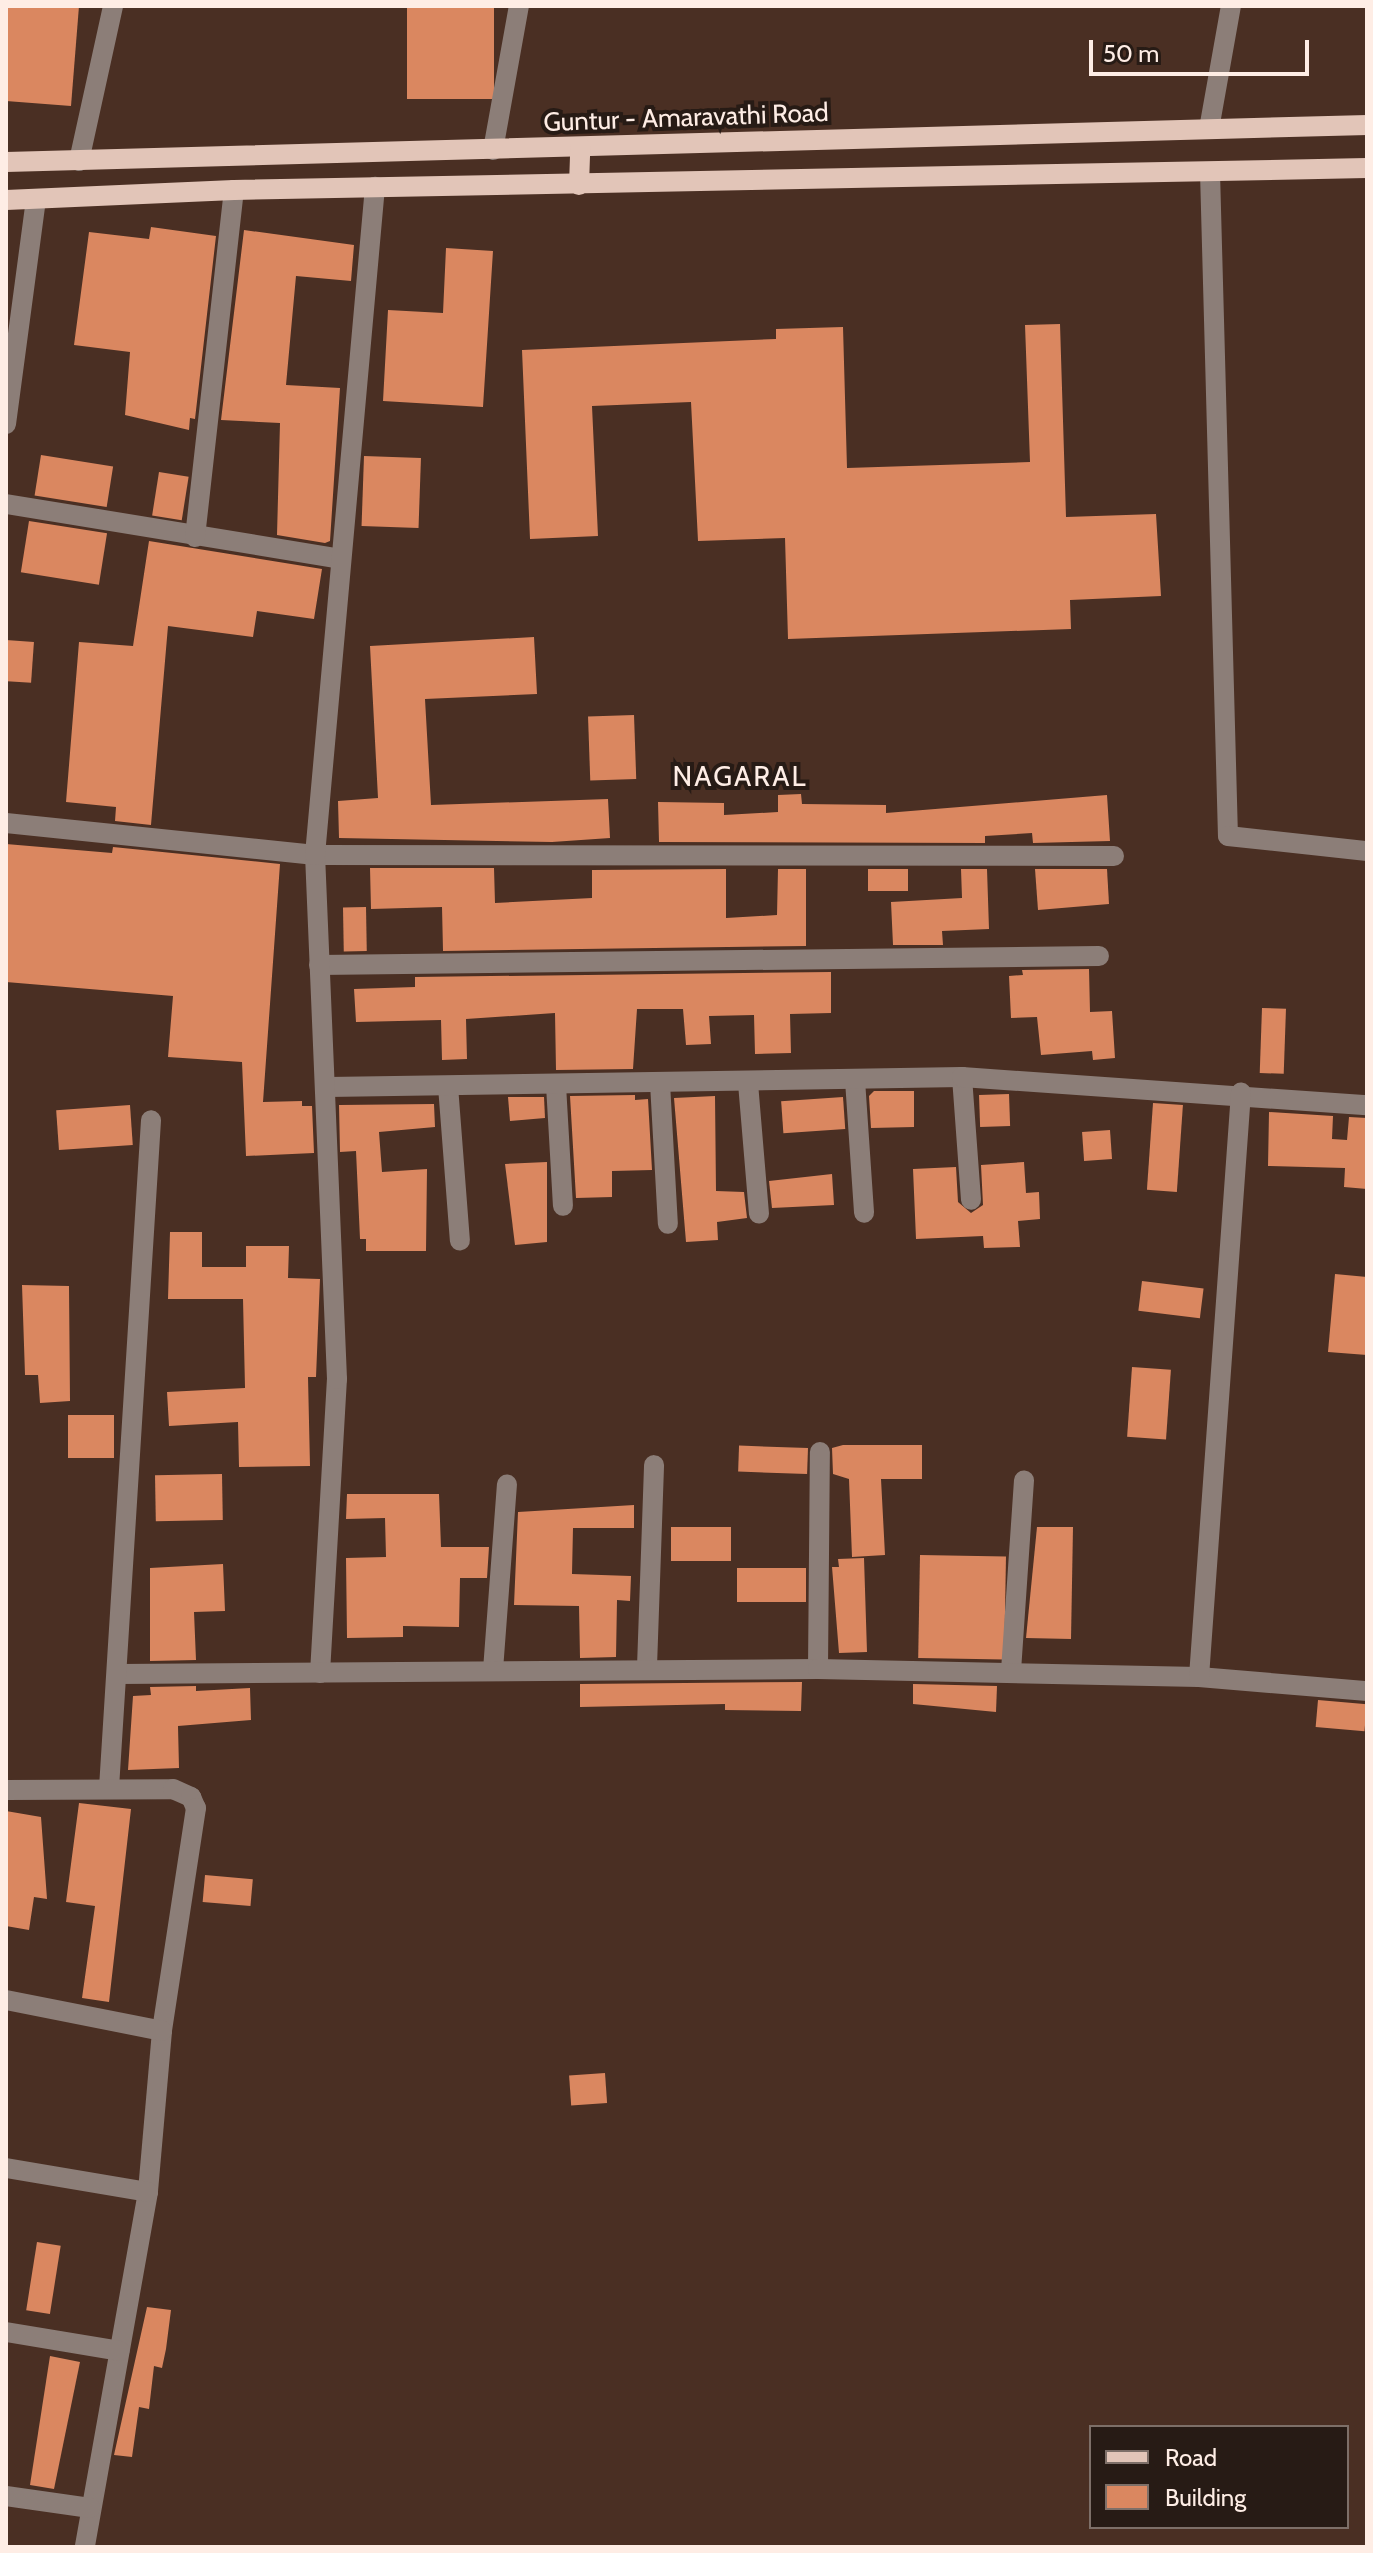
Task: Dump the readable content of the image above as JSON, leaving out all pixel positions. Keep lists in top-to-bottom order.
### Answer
{
  "streets": {
    "main road": ["Guntur - Amaravathi Road"]
  },
  "districts": ["NAGARAL"],
  "legend": ["Road", "Building"],
  "scale_bar": "50 m"
}
